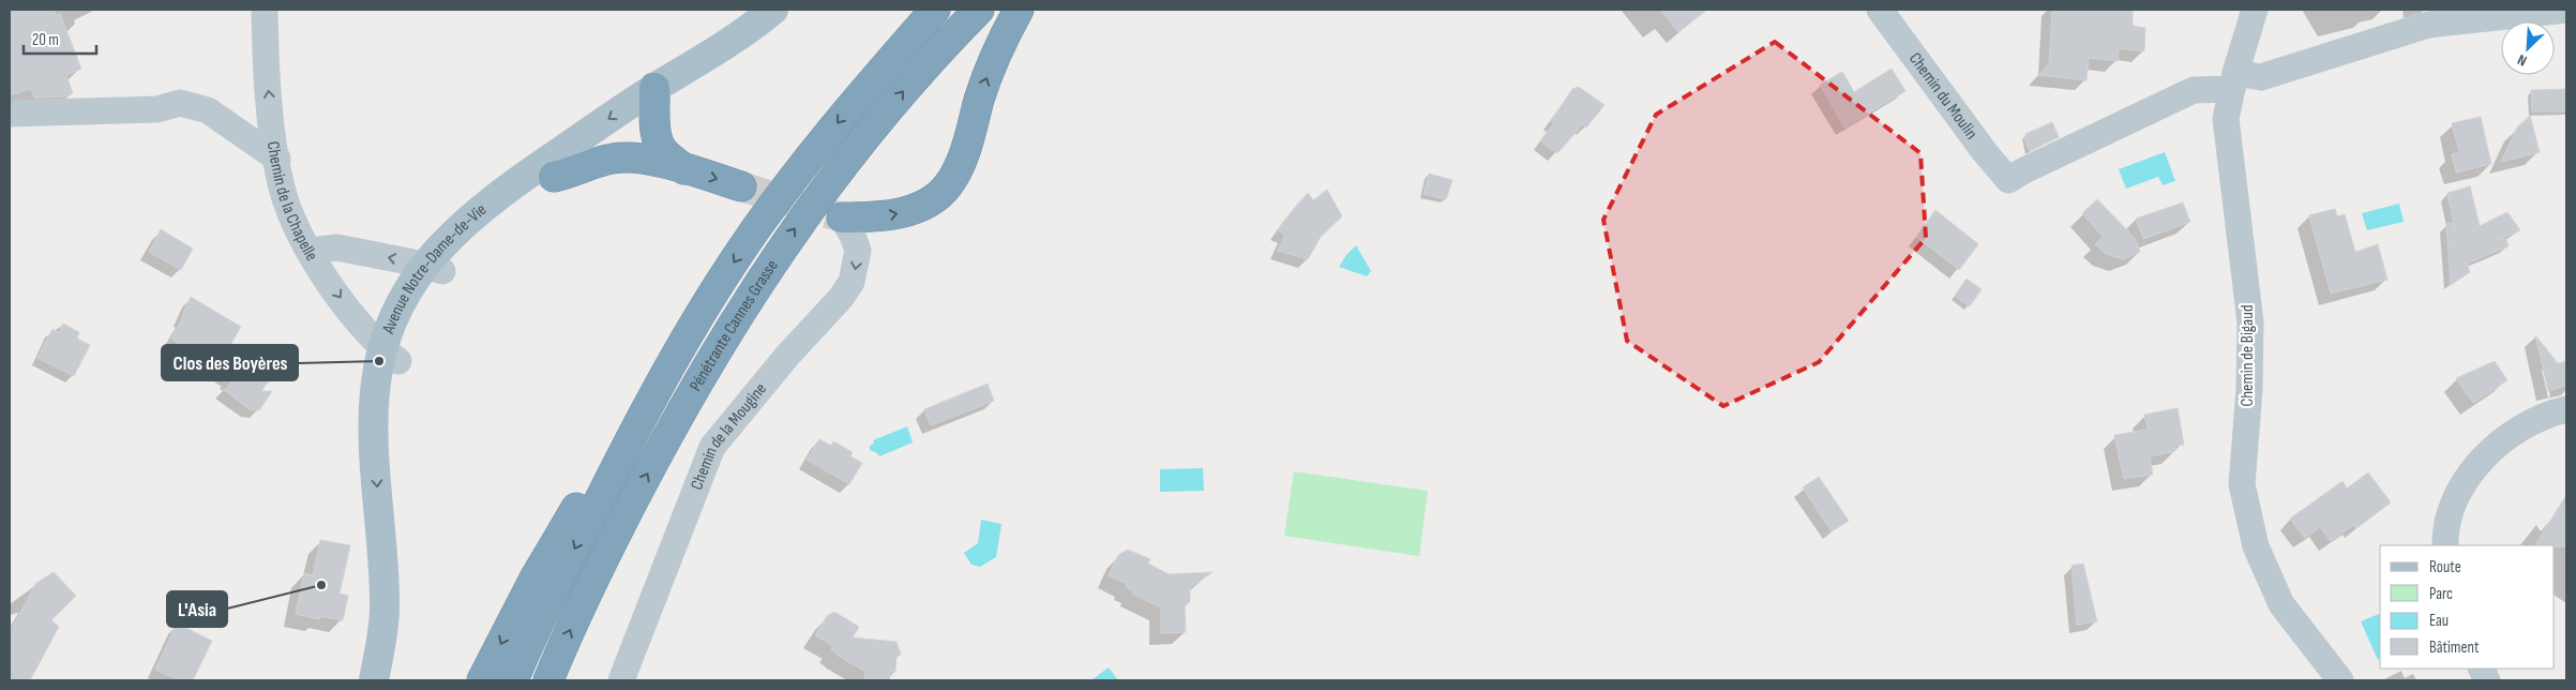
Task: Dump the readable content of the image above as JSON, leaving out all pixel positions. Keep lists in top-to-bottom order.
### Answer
{
  "streets": {
    "highway": ["Pénétrante Cannes Grasse"],
    "main road": ["Avenue Notre-Dame-de-Vie"],
    "street": [
      "Chemin du Moulin",
      "Chemin de la Chapelle",
      "Chemin de Bigaud",
      "Chemin de la Mougine"
    ]
  },
  "crossings": [
    ["Chemin du Moulin", "Chemin de Bigaud"],
    ["Chemin de la Chapelle", "Avenue Notre-Dame-de-Vie"]
  ],
  "one_way": ["Chemin de la Mougine"],
  "places": ["Clos des Boyères", "L'Asia"],
  "legend": [
    "Route",
    "Parc",
    "Eau",
    "Bâtiment"
  ],
  "scale_bar": "20 m",
  "north": "bottom left"
}
